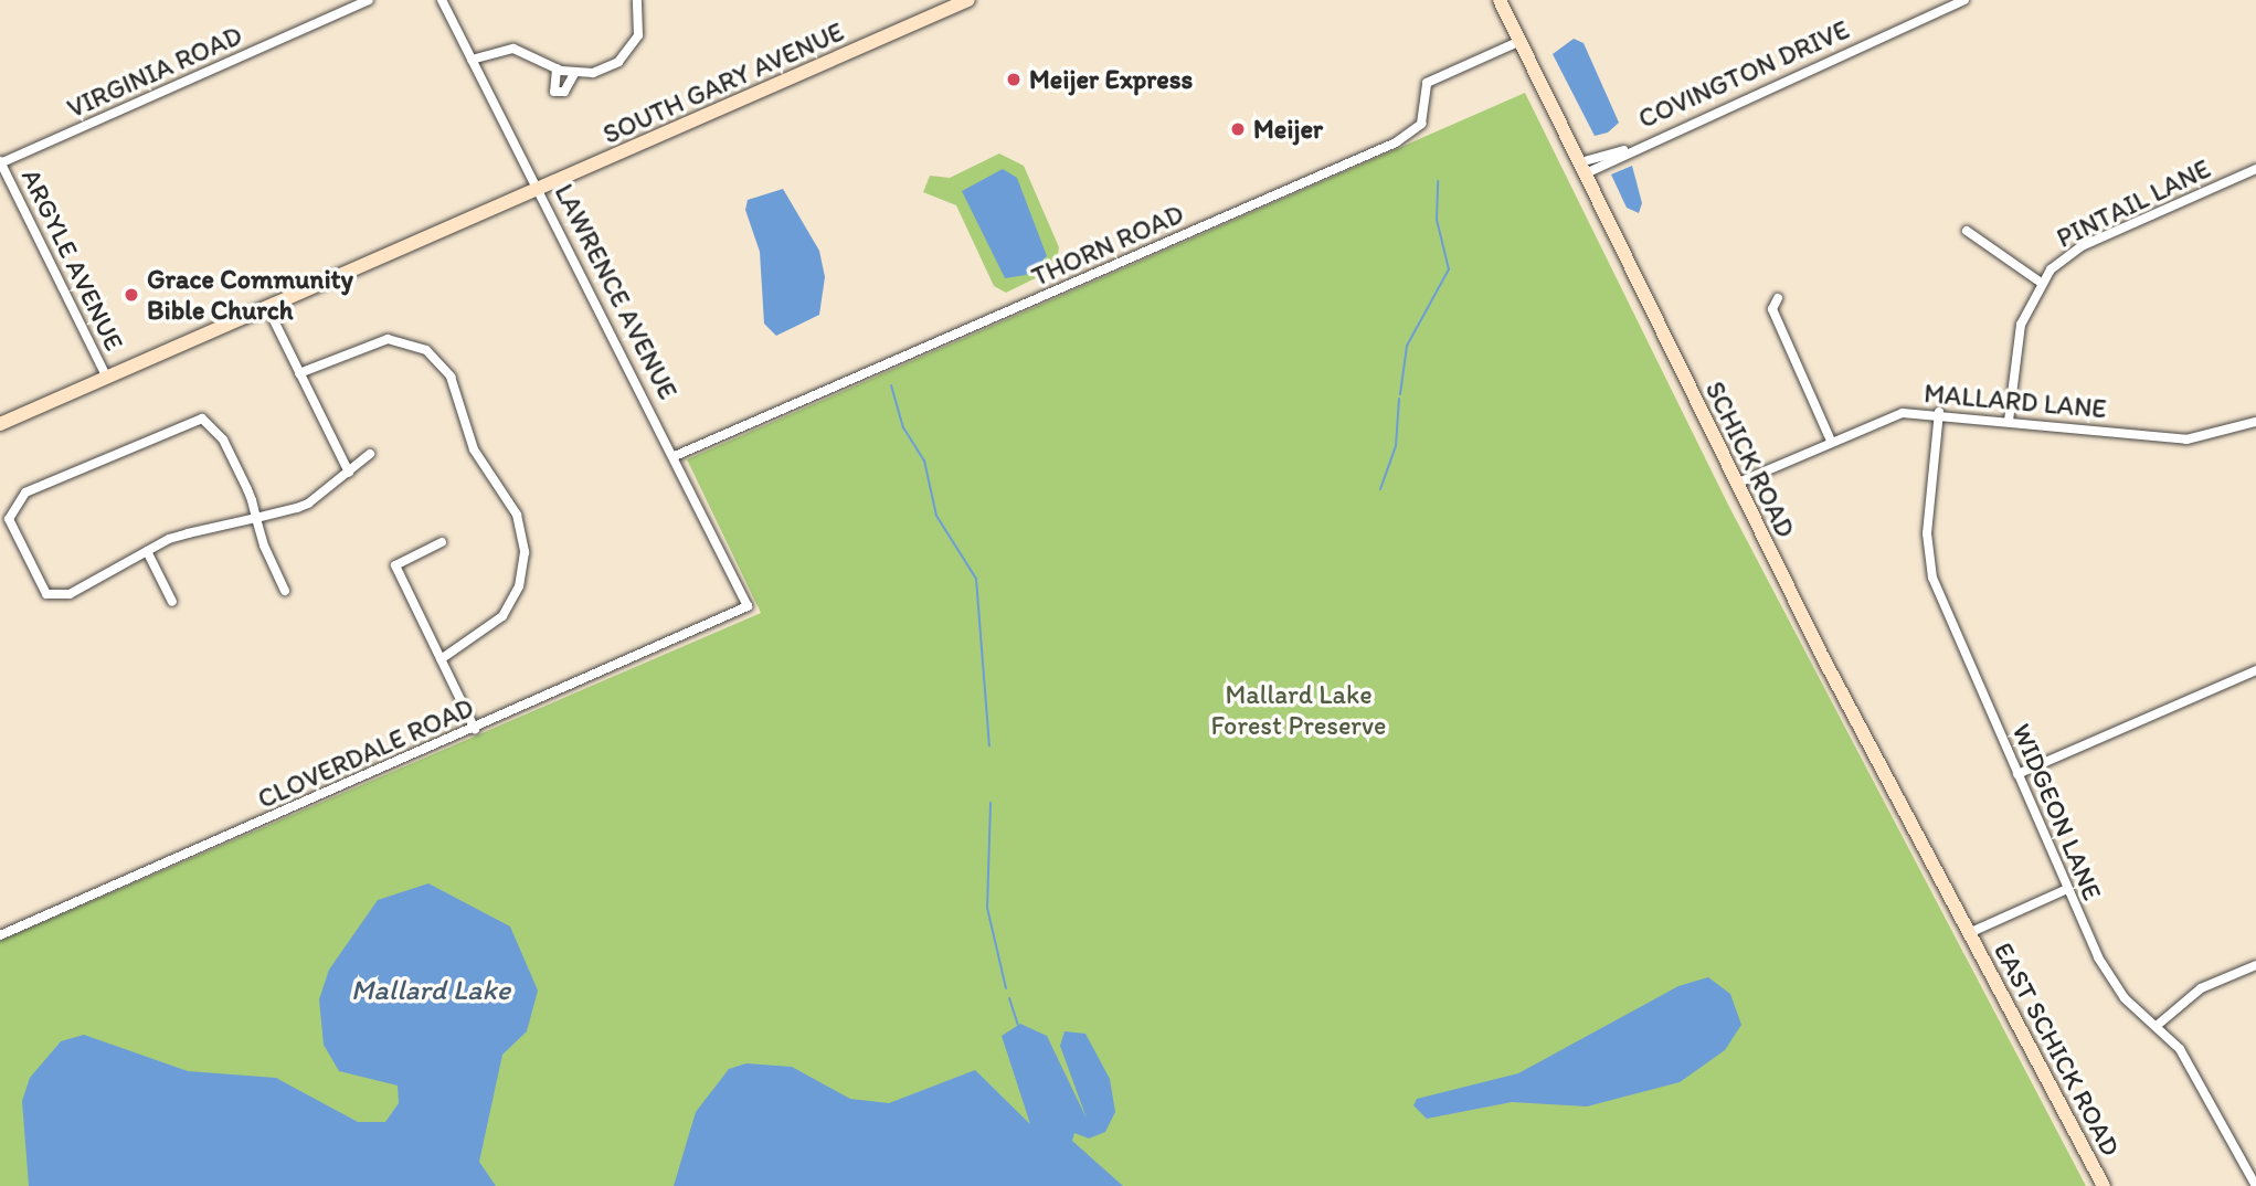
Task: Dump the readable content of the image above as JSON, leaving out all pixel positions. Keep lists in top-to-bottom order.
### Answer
{
  "streets": {
    "street": [
      "VIRGINIA ROAD",
      "COVINGTON DRIVE",
      "SOUTH GARY AVENUE",
      "PINTAIL LANE",
      "THORN ROAD",
      "ARGYLE AVENUE",
      "LAWRENCE AVENUE",
      "MALLARD LANE",
      "SCHICK ROAD",
      "CLOVERDALE ROAD",
      "WIDGEON LANE",
      "EAST SCHICK ROAD"
    ]
  },
  "crossings": [
    ["VIRGINIA ROAD", "ARGYLE AVENUE"],
    ["COVINGTON DRIVE", "SCHICK ROAD"],
    ["SOUTH GARY AVENUE", "ARGYLE AVENUE"],
    ["SOUTH GARY AVENUE", "LAWRENCE AVENUE"],
    ["PINTAIL LANE", "MALLARD LANE"],
    ["THORN ROAD", "LAWRENCE AVENUE"],
    ["THORN ROAD", "SCHICK ROAD"],
    ["LAWRENCE AVENUE", "CLOVERDALE ROAD"],
    ["MALLARD LANE", "SCHICK ROAD"],
    ["MALLARD LANE", "WIDGEON LANE"],
    ["SCHICK ROAD", "EAST SCHICK ROAD"]
  ],
  "water": ["Mallard Lake"],
  "parks": ["Mallard Lake Forest Preserve"],
  "places": ["Meijer Express", "Meijer", "Grace Community Bible Church"]
}
